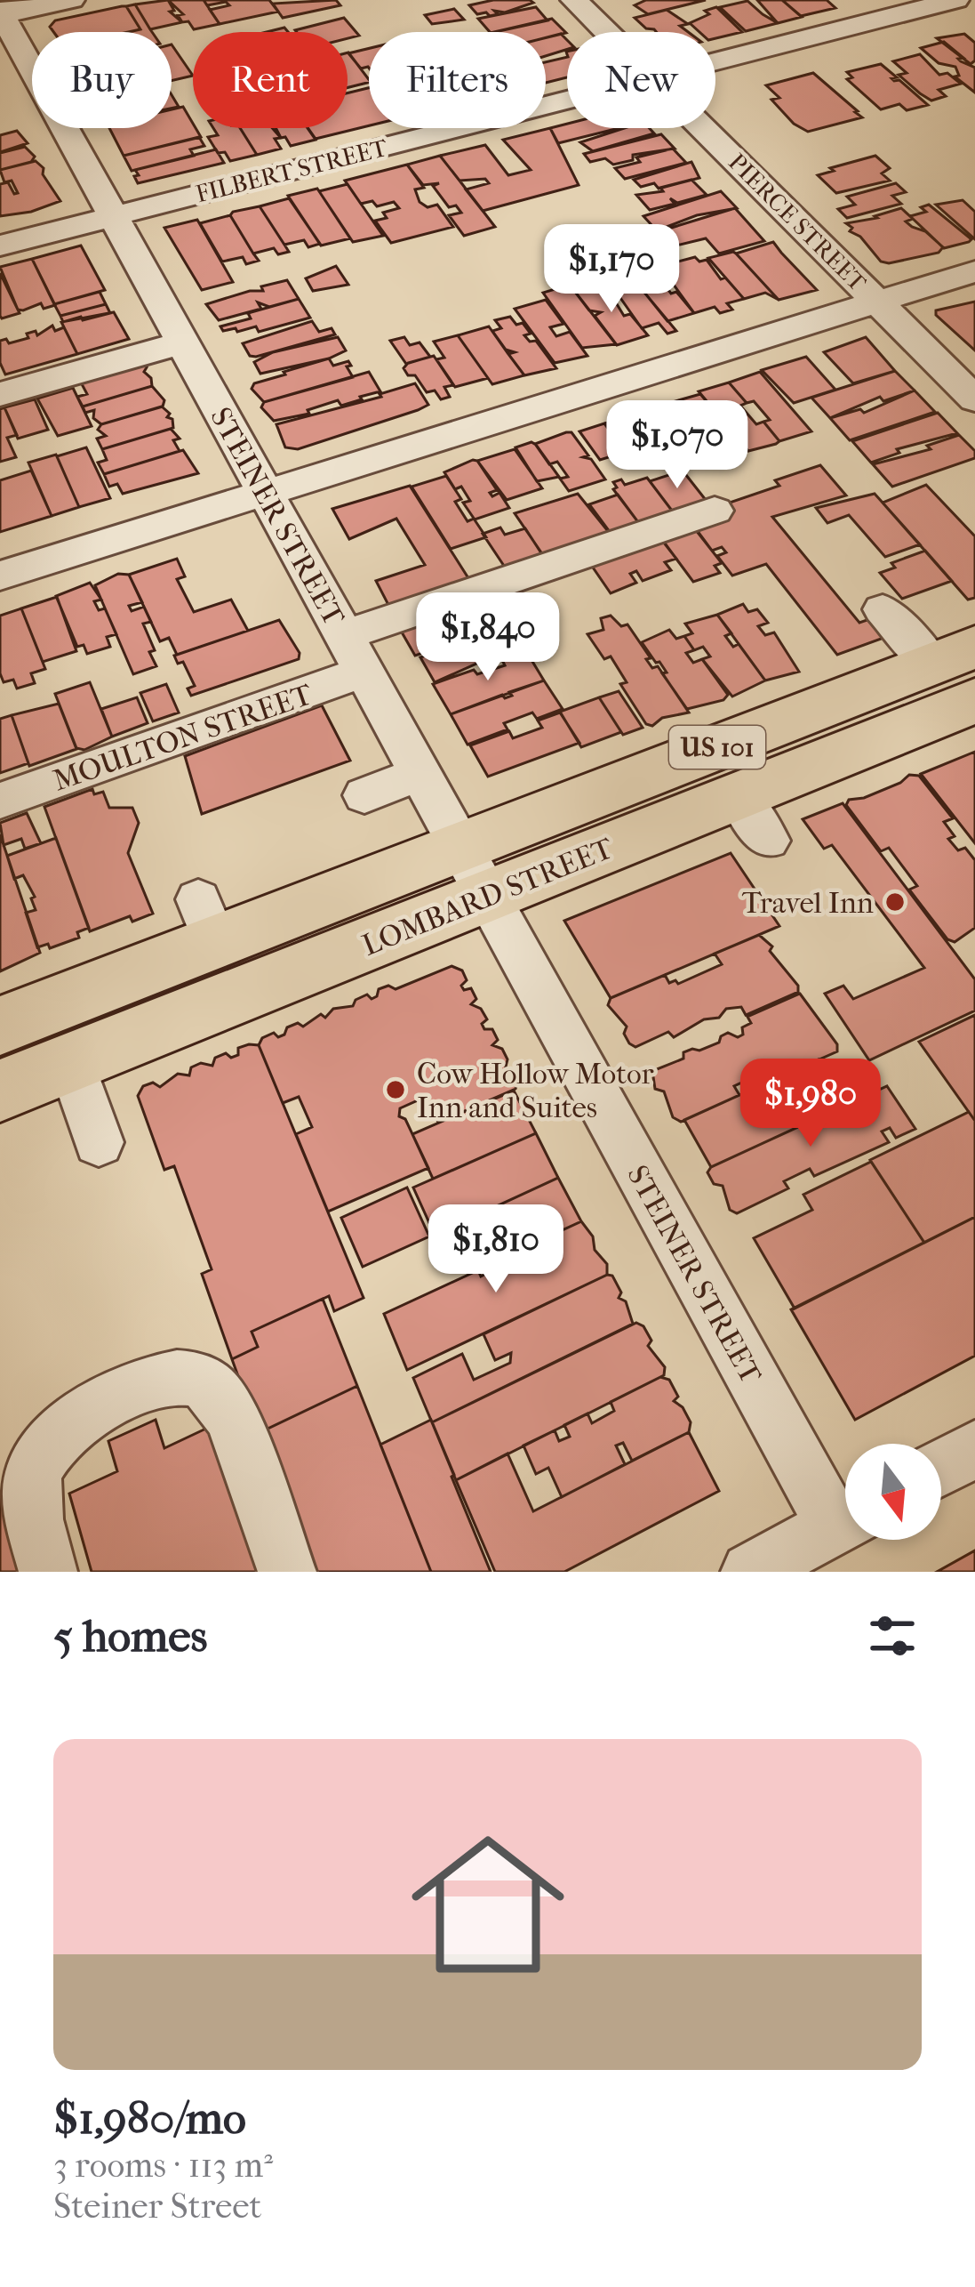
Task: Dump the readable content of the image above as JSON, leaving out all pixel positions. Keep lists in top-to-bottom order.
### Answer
{
  "streets": {
    "highway": ["US 101", "LOMBARD STREET"],
    "street": [
      "FILBERT STREET",
      "PIERCE STREET",
      "STEINER STREET",
      "MOULTON STREET"
    ]
  },
  "crossings": [
    ["FILBERT STREET", "STEINER STREET"],
    ["STEINER STREET", "MOULTON STREET"],
    ["STEINER STREET", "LOMBARD STREET"]
  ],
  "places": ["Travel Inn", "Cow Hollow Motor Inn and Suites"],
  "north": "bottom",
  "page": {
    "chip": [
      "Buy",
      "Rent",
      "Filters",
      "New"
    ],
    "price": [
      "$1,170",
      "$1,070",
      "$1,840",
      "$1,980",
      "$1,810"
    ],
    "heading": "5 homes",
    "list": [
      {
        "name": "$1,980/mo",
        "note": "3 rooms · 113 m² · Steiner Street"
      }
    ]
  }
}
